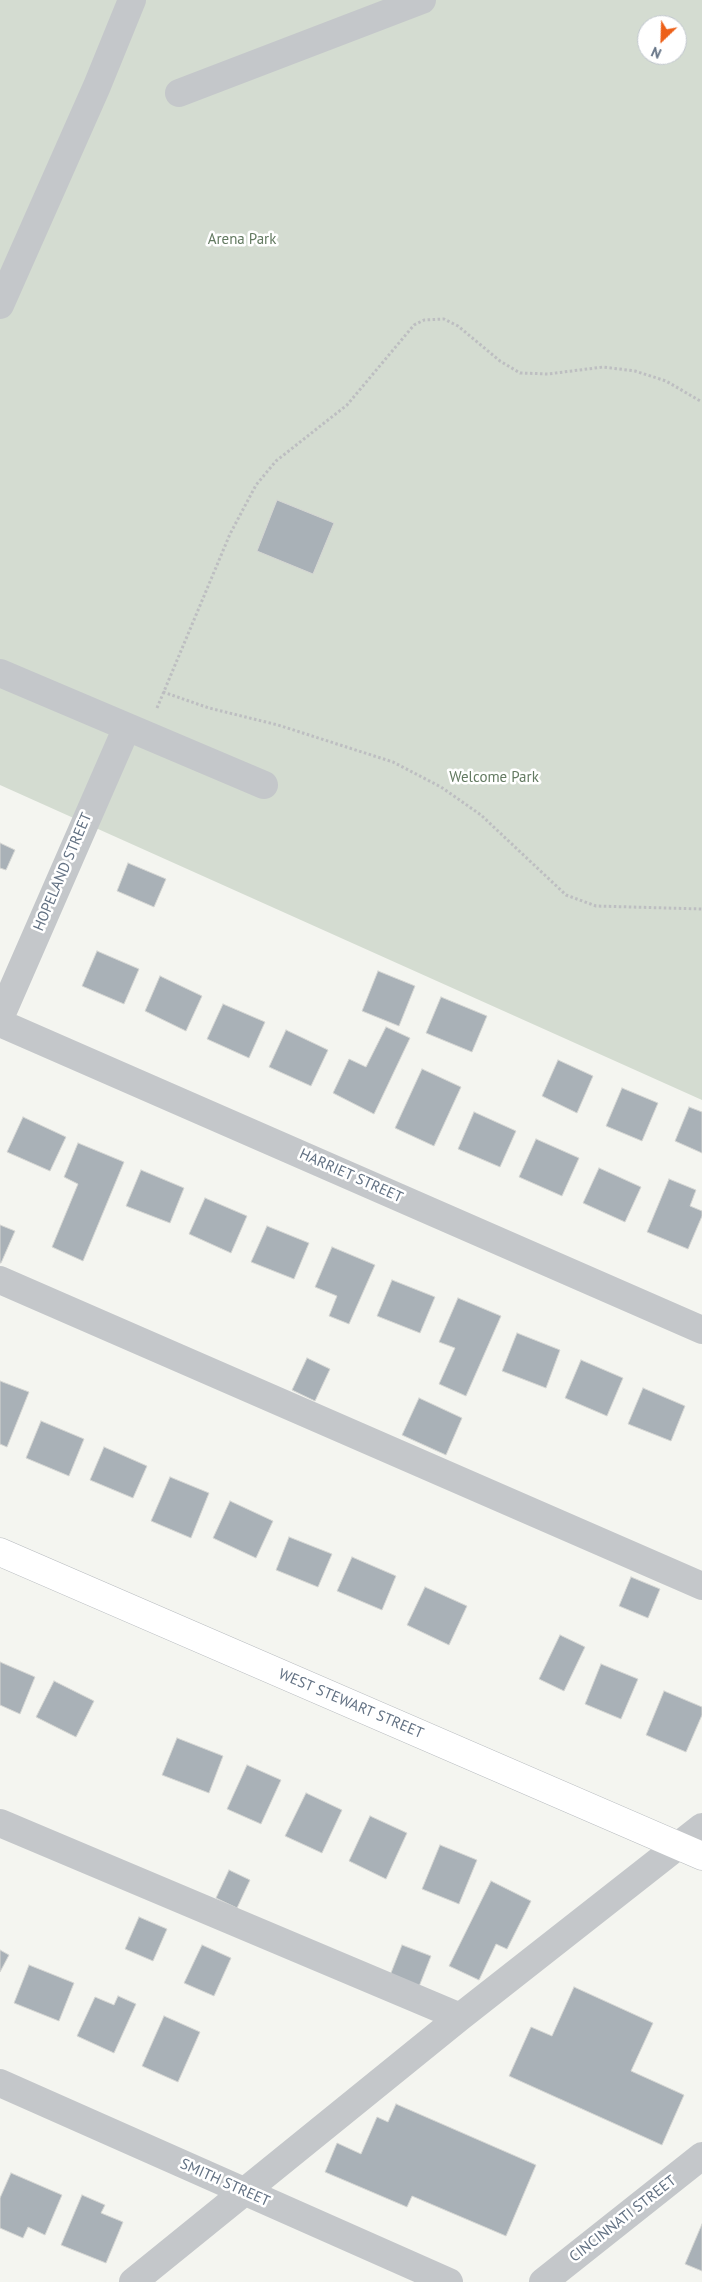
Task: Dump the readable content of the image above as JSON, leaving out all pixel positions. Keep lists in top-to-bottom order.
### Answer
{
  "streets": {
    "main road": ["WEST STEWART STREET"],
    "street": [
      "HOPELAND STREET",
      "HARRIET STREET",
      "SMITH STREET",
      "CINCINNATI STREET"
    ]
  },
  "parks": ["Arena Park", "Welcome Park"],
  "north": "bottom left"
}
